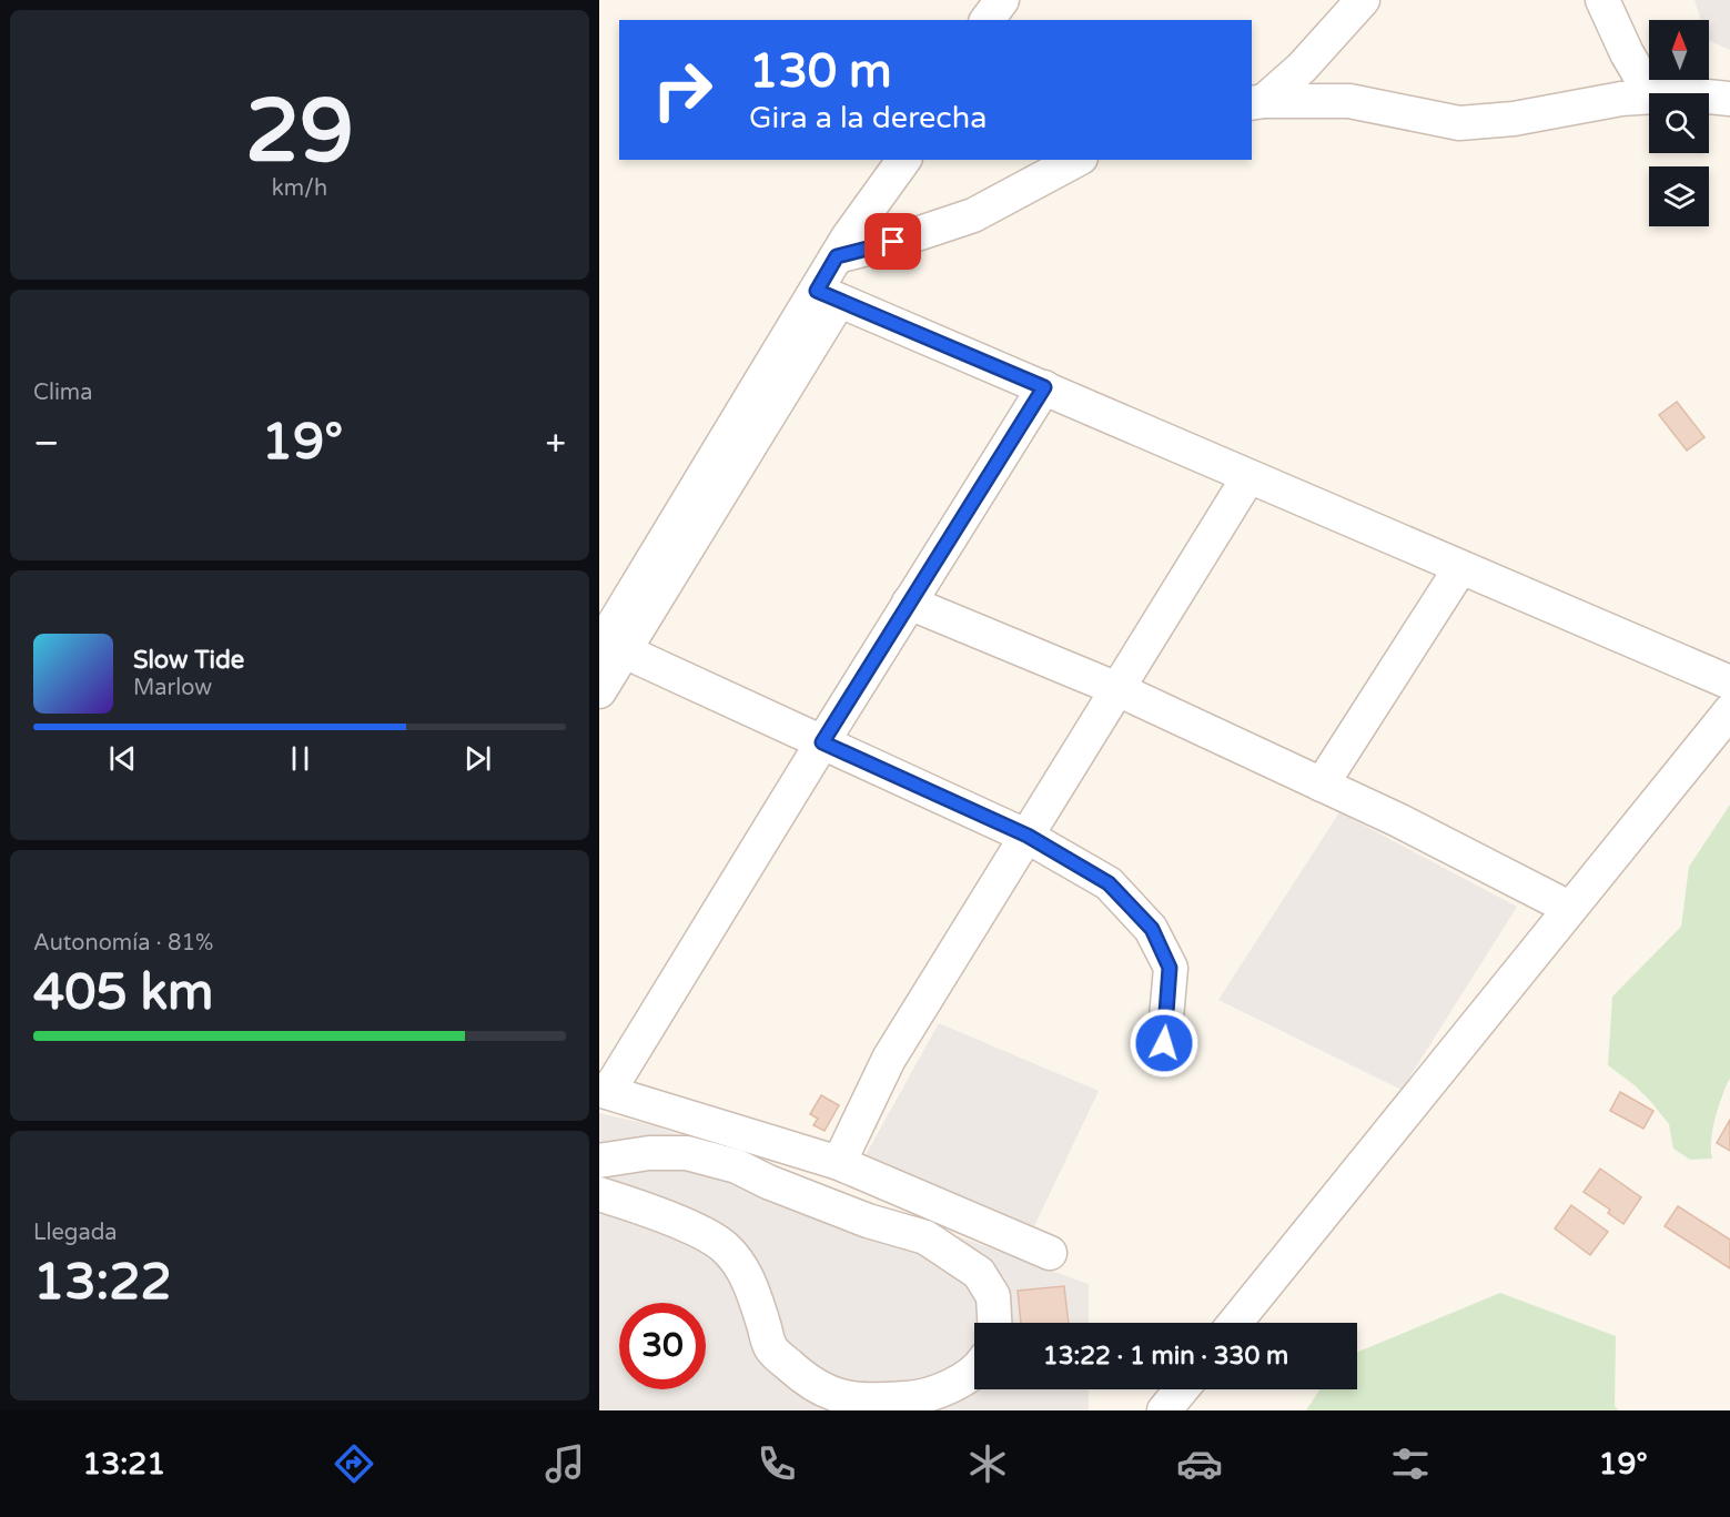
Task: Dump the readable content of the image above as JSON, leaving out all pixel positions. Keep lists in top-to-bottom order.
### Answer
{
  "north": "top",
  "page": {
    "tile": [
      ["29", "km/h"],
      "Clima",
      ["Autonomía · 81%", "405 km"],
      ["Llegada", "13:22"]
    ],
    "turn": ["130 m", "Gira a la derecha"],
    "heat": ["−", "19°", "+"],
    "song": ["Slow Tide", "Marlow"],
    "limit": "30",
    "trip": "13:22 · 1 min · 330 m",
    "tabs": ["13:21", "19°"]
  }
}
